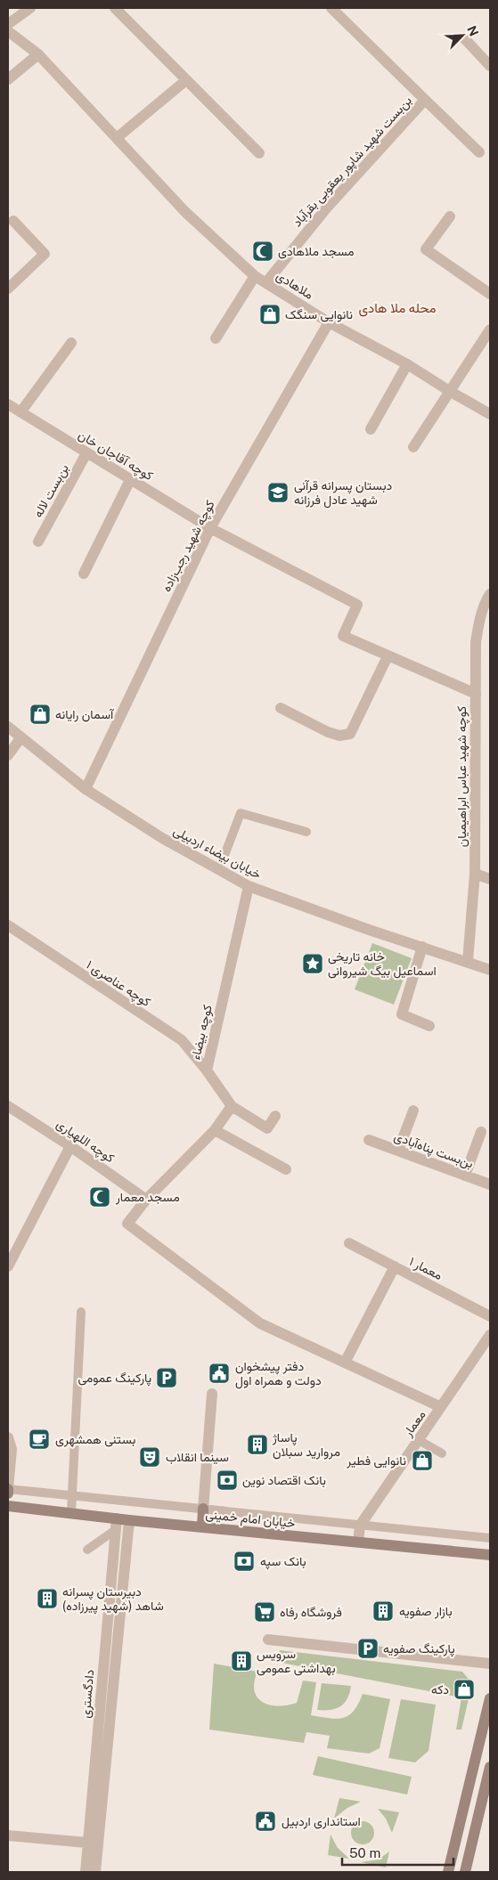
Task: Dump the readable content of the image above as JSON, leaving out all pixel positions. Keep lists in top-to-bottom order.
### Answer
{
  "streets": {
    "main road": ["خیابان امام خمینی"],
    "street": [
      "بن‌بست شهید شاپور یعقوبی بقرآباد",
      "ملاهادی",
      "کوچه آقاجان خان",
      "بن‌بست لاله",
      "کوچه شهید رجب‌زاده",
      "کوچه شهید عباس ابراهیمیان",
      "خیابان بیضاء اردبیلی",
      "کوچه عناصری ۱",
      "کوچه بیضاء",
      "کوچه اللهیاری",
      "بن‌بست پناه‌آبادی",
      "معمار ۱",
      "معمار",
      "دادگستری"
    ]
  },
  "crossings": [
    ["بن‌بست شهید شاپور یعقوبی بقرآباد", "ملاهادی"],
    ["ملاهادی", "کوچه شهید رجب‌زاده"],
    ["کوچه آقاجان خان", "بن‌بست لاله"],
    ["کوچه آقاجان خان", "کوچه شهید رجب‌زاده"],
    ["کوچه شهید رجب‌زاده", "خیابان بیضاء اردبیلی"],
    ["کوچه شهید عباس ابراهیمیان", "خیابان بیضاء اردبیلی"],
    ["خیابان بیضاء اردبیلی", "کوچه بیضاء"],
    ["کوچه عناصری ۱", "کوچه بیضاء"],
    ["خیابان امام خمینی", "دادگستری"]
  ],
  "districts": ["محله ملا هادی"],
  "places": {
    "mosque": ["مسجد ملاهادی", "مسجد معمار"],
    "shop": [
      "نانوایی سنگک",
      "آسمان رایانه",
      "نانوایی فطیر",
      "دکه"
    ],
    "school or university": ["دبستان پسرانه قرآنی شهید عادل فرزانه"],
    "place": ["خانه تاریخی اسماعیل بیگ شیروانی"],
    "public building": ["دفتر پیشخوان دولت و همراه اول", "استانداری اردبیل"],
    "parking": ["پارکینگ عمومی", "پارکینگ صفویه"],
    "cafe": ["بستنی همشهری"],
    "building": [
      "پاساژ مروارید سبلان",
      "دبیرستان پسرانه شاهد (شهید پیرزاده)",
      "بازار صفویه",
      "سرویس بهداشتی عمومی"
    ],
    "theatre": ["سینما انقلاب"],
    "bank": ["بانک اقتصاد نوین", "بانک سپه"],
    "supermarket": ["فروشگاه رفاه"]
  },
  "scale_bar": "50 m",
  "north": "top right"
}
